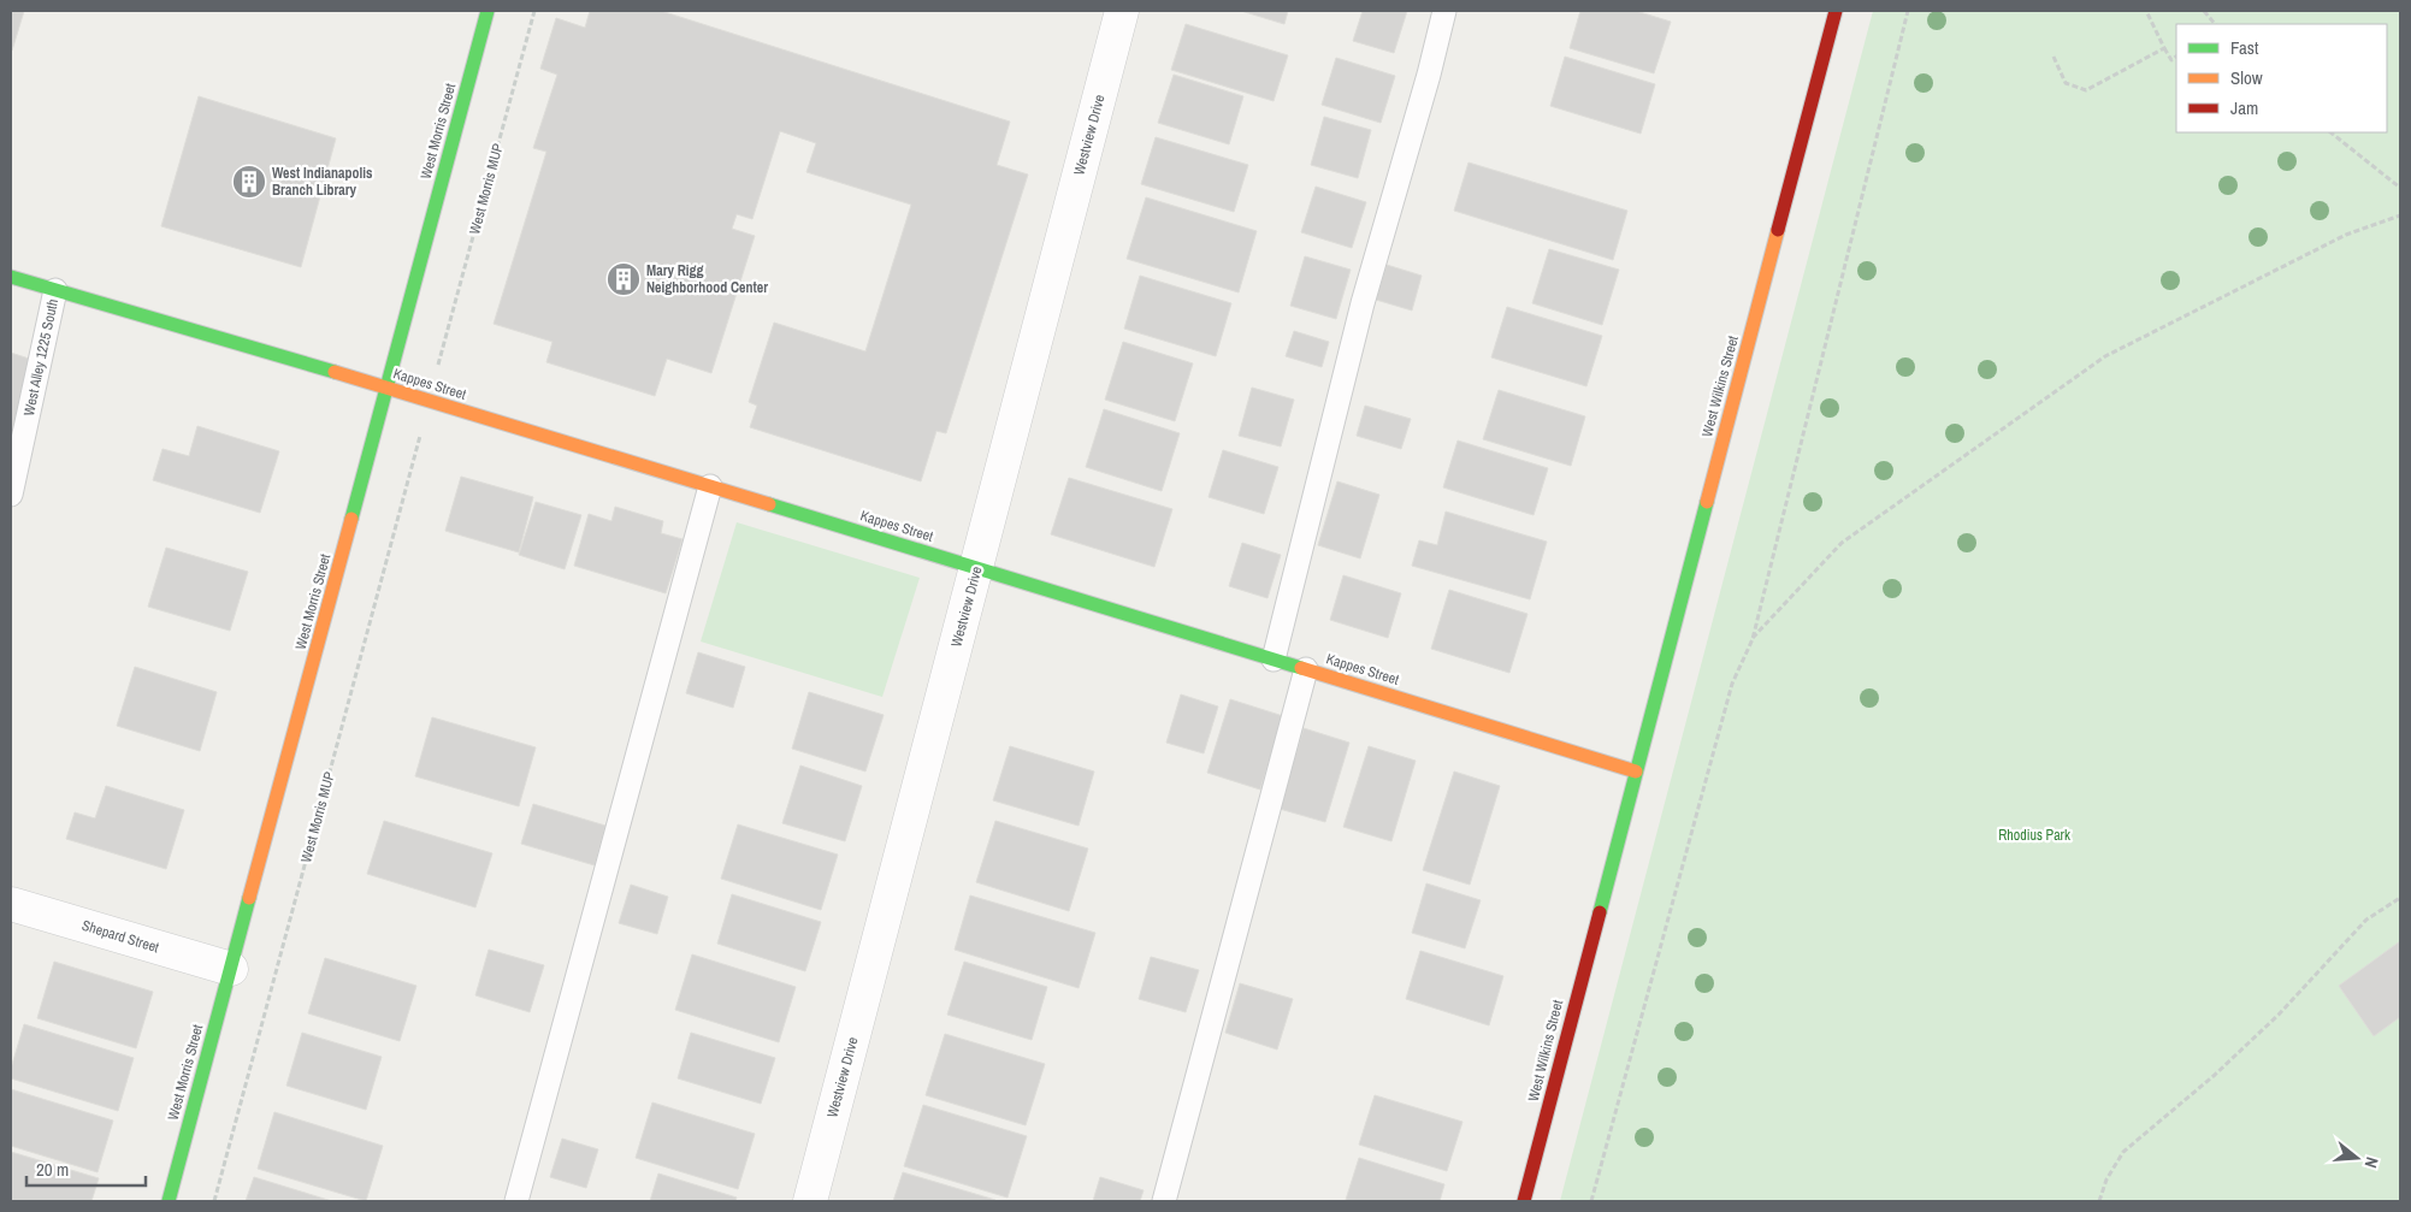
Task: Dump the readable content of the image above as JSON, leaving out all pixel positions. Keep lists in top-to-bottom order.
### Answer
{
  "streets": {
    "street": [
      "West Morris Street",
      "Westview Drive",
      "Kappes Street",
      "West Wilkins Street",
      "Shepard Street"
    ],
    "lane": ["West Alley 1225 South"],
    "path": ["West Morris MUP"]
  },
  "crossings": [
    ["West Morris Street", "Kappes Street"],
    ["West Morris Street", "Shepard Street"],
    ["Westview Drive", "Kappes Street"],
    ["West Alley 1225 South", "Kappes Street"],
    ["Kappes Street", "West Wilkins Street"]
  ],
  "parks": ["Rhodius Park"],
  "places": {
    "building": ["West Indianapolis Branch Library", "Mary Rigg Neighborhood Center"]
  },
  "legend": ["Fast", "Slow", "Jam"],
  "scale_bar": "20 m",
  "north": "right"
}
